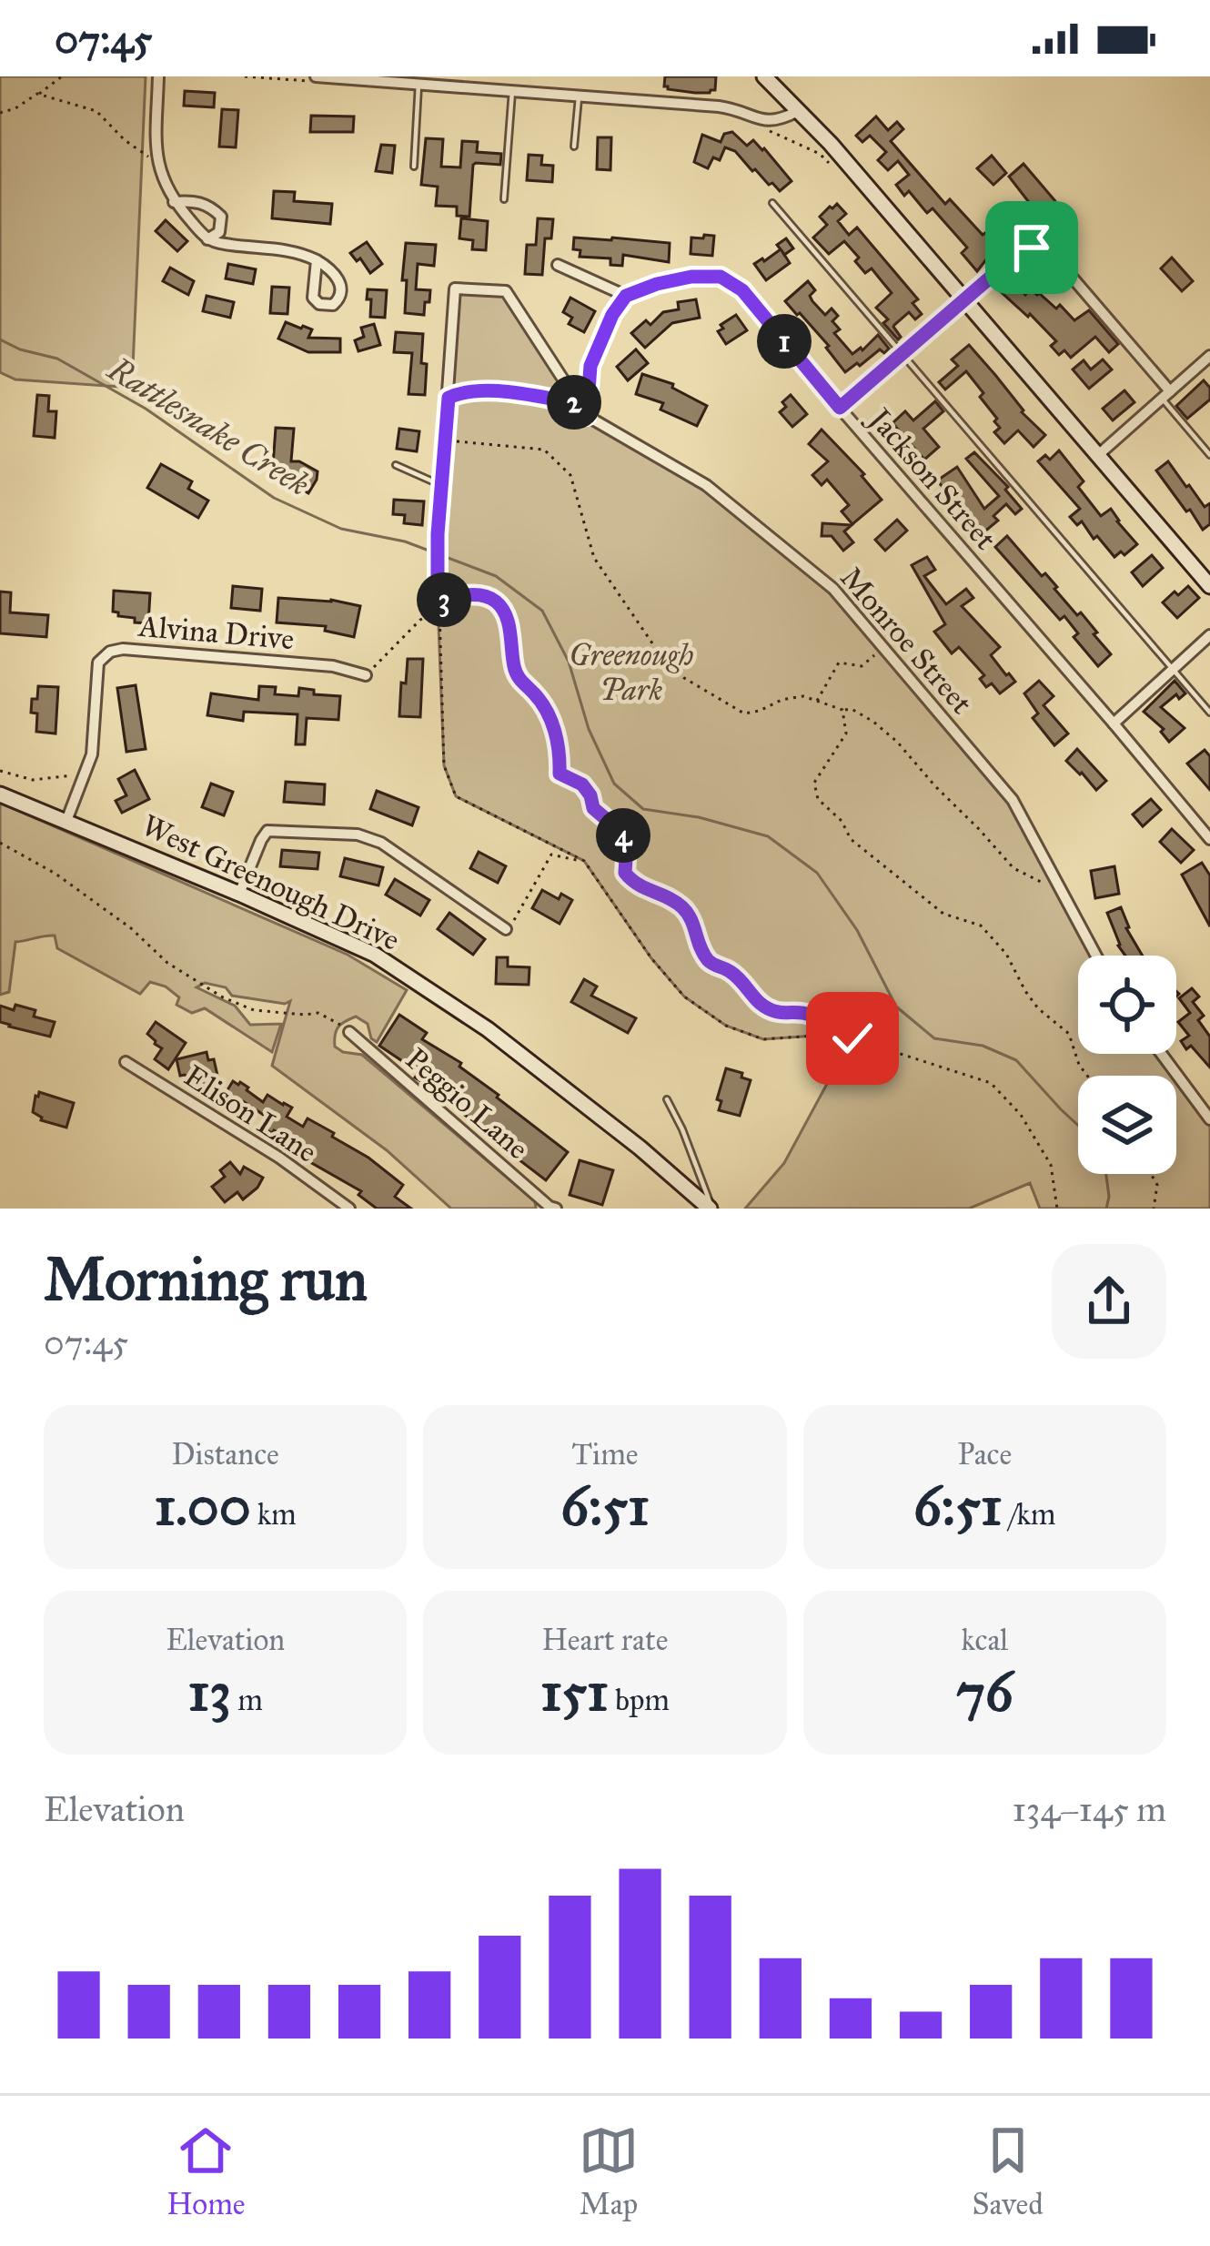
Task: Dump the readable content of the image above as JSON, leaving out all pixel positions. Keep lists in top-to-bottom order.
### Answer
{
  "streets": {
    "street": [
      "Jackson Street",
      "Alvina Drive",
      "Monroe Street",
      "West Greenough Drive",
      "Peggio Lane",
      "Elison Lane"
    ]
  },
  "crossings": [
    ["Alvina Drive", "West Greenough Drive"]
  ],
  "water": ["Rattlesnake Creek"],
  "parks": ["Greenough Park"],
  "page": {
    "status": "07:45",
    "pins": [
      "1",
      "2",
      "3",
      "4"
    ],
    "heading": ["Morning run", "07:45"],
    "stats": [
      ["Distance", "1.00 km"],
      ["Time", "6:51"],
      ["Pace", "6:51 /km"],
      ["Elevation", "13 m"],
      ["Heart rate", "151 bpm"],
      ["kcal", "76"]
    ],
    "chart": ["Elevation", "134–145 m"],
    "tabs": ["Home", "Map", "Saved"]
  }
}
